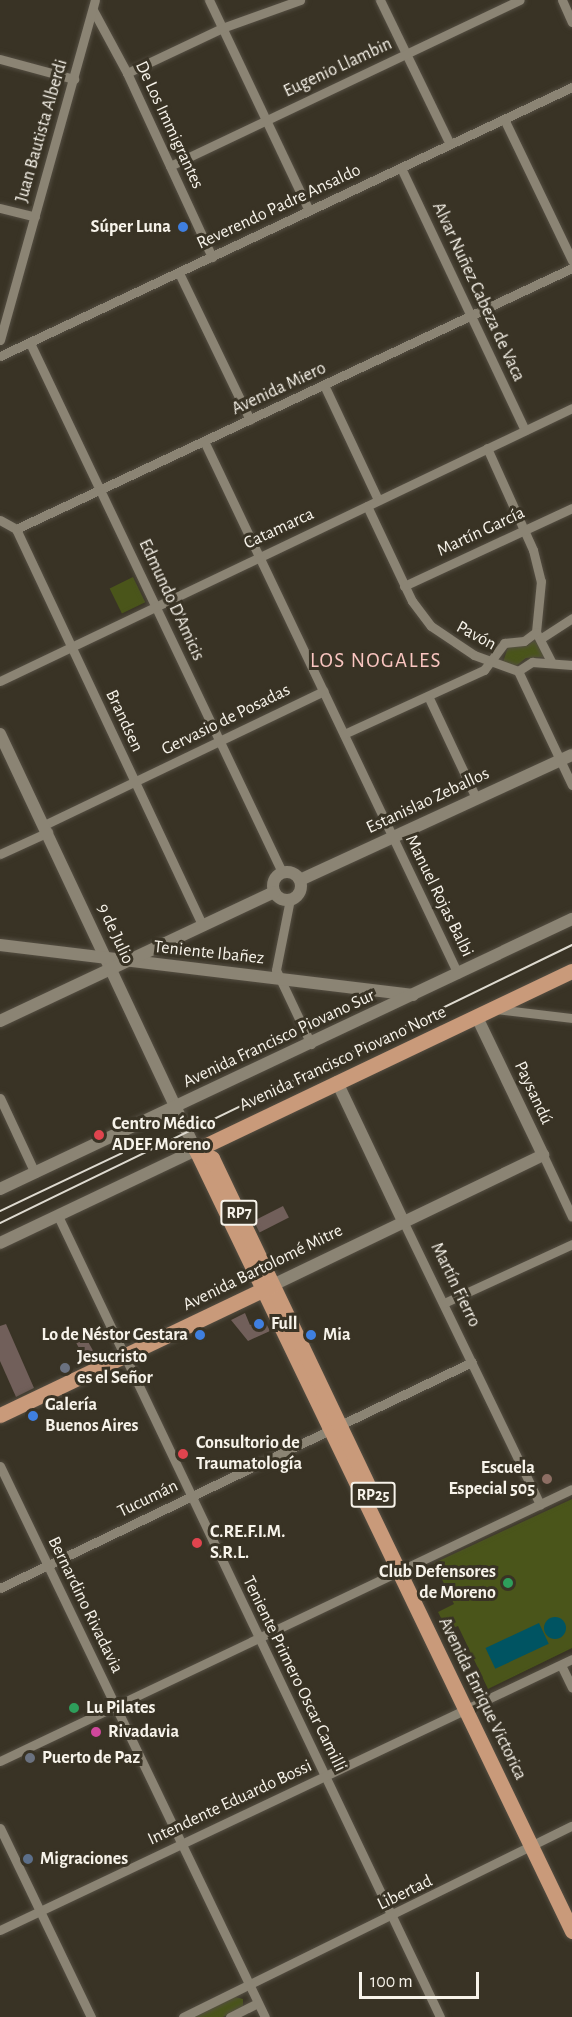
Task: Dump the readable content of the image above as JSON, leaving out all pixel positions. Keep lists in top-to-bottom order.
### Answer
{
  "streets": {
    "main road": [
      "Avenida Francisco Piovano Norte",
      "RP7",
      "Avenida Bartolomé Mitre",
      "RP25",
      "Avenida Enrique Victorica"
    ],
    "street": [
      "Eugenio Llambin",
      "De Los Immigrantes",
      "Juan Bautista Alberdi",
      "Reverendo Padre Ansaldo",
      "Alvar Nuñez Cabeza de Vaca",
      "Avenida Miero",
      "Catamarca",
      "Martín García",
      "Edmundo D'Amicis",
      "Pavón",
      "Gervasio de Posadas",
      "Brandsen",
      "Estanislao Zeballos",
      "Manuel Rojas Balbi",
      "9 de Julio",
      "Teniente Ibañez",
      "Avenida Francisco Piovano Sur",
      "Paysandú",
      "Martín Fierro",
      "Tucumán",
      "Bernardino Rivadavia",
      "Teniente Primero Oscar Camilli",
      "Intendente Eduardo Bossi",
      "Libertad"
    ]
  },
  "crossings": [
    ["Eugenio Llambin", "De Los Immigrantes"],
    ["De Los Immigrantes", "Juan Bautista Alberdi"],
    ["De Los Immigrantes", "Reverendo Padre Ansaldo"],
    ["Reverendo Padre Ansaldo", "Alvar Nuñez Cabeza de Vaca"],
    ["Reverendo Padre Ansaldo", "Edmundo D'Amicis"],
    ["Alvar Nuñez Cabeza de Vaca", "Avenida Miero"],
    ["Alvar Nuñez Cabeza de Vaca", "Catamarca"],
    ["Avenida Miero", "Edmundo D'Amicis"],
    ["Avenida Miero", "Brandsen"],
    ["Avenida Miero", "Manuel Rojas Balbi"],
    ["Catamarca", "Edmundo D'Amicis"],
    ["Catamarca", "Pavón"],
    ["Catamarca", "Brandsen"],
    ["Catamarca", "Manuel Rojas Balbi"],
    ["Martín García", "Pavón"],
    ["Edmundo D'Amicis", "Gervasio de Posadas"],
    ["Edmundo D'Amicis", "Estanislao Zeballos"],
    ["Gervasio de Posadas", "Brandsen"],
    ["Gervasio de Posadas", "Manuel Rojas Balbi"],
    ["Gervasio de Posadas", "9 de Julio"],
    ["Estanislao Zeballos", "Manuel Rojas Balbi"],
    ["Manuel Rojas Balbi", "Avenida Francisco Piovano Sur"],
    ["9 de Julio", "Avenida Francisco Piovano Sur"],
    ["9 de Julio", "Avenida Francisco Piovano Norte"],
    ["9 de Julio", "RP7"],
    ["Teniente Ibañez", "Avenida Francisco Piovano Sur"],
    ["Avenida Francisco Piovano Norte", "Paysandú"],
    ["Avenida Francisco Piovano Norte", "RP7"],
    ["Avenida Francisco Piovano Norte", "Martín Fierro"],
    ["Avenida Francisco Piovano Norte", "Teniente Primero Oscar Camilli"],
    ["Paysandú", "Avenida Bartolomé Mitre"],
    ["RP7", "Avenida Bartolomé Mitre"],
    ["RP7", "Avenida Enrique Victorica"],
    ["Avenida Bartolomé Mitre", "Martín Fierro"],
    ["Avenida Bartolomé Mitre", "Teniente Primero Oscar Camilli"],
    ["Avenida Bartolomé Mitre", "Avenida Enrique Victorica"],
    ["Martín Fierro", "Tucumán"],
    ["Tucumán", "Bernardino Rivadavia"],
    ["Tucumán", "Teniente Primero Oscar Camilli"],
    ["Tucumán", "Avenida Enrique Victorica"],
    ["Bernardino Rivadavia", "Intendente Eduardo Bossi"],
    ["Bernardino Rivadavia", "Libertad"],
    ["Teniente Primero Oscar Camilli", "Intendente Eduardo Bossi"],
    ["Teniente Primero Oscar Camilli", "Libertad"],
    ["Avenida Enrique Victorica", "Intendente Eduardo Bossi"],
    ["Avenida Enrique Victorica", "Libertad"]
  ],
  "districts": ["LOS NOGALES"],
  "places": [
    "Súper Luna",
    "Centro Médico ADEF Moreno",
    "Full",
    "Lo de Néstor Gestara",
    "Mia",
    "Jesucristo es el Señor",
    "Galería Buenos Aires",
    "Consultorio de Traumatología",
    "Escuela Especial 505",
    "C.RE.F.I.M. S.R.L.",
    "Club Defensores de Moreno",
    "Lu Pilates",
    "Rivadavia",
    "Puerto de Paz",
    "Migraciones"
  ],
  "scale_bar": "100 m"
}
